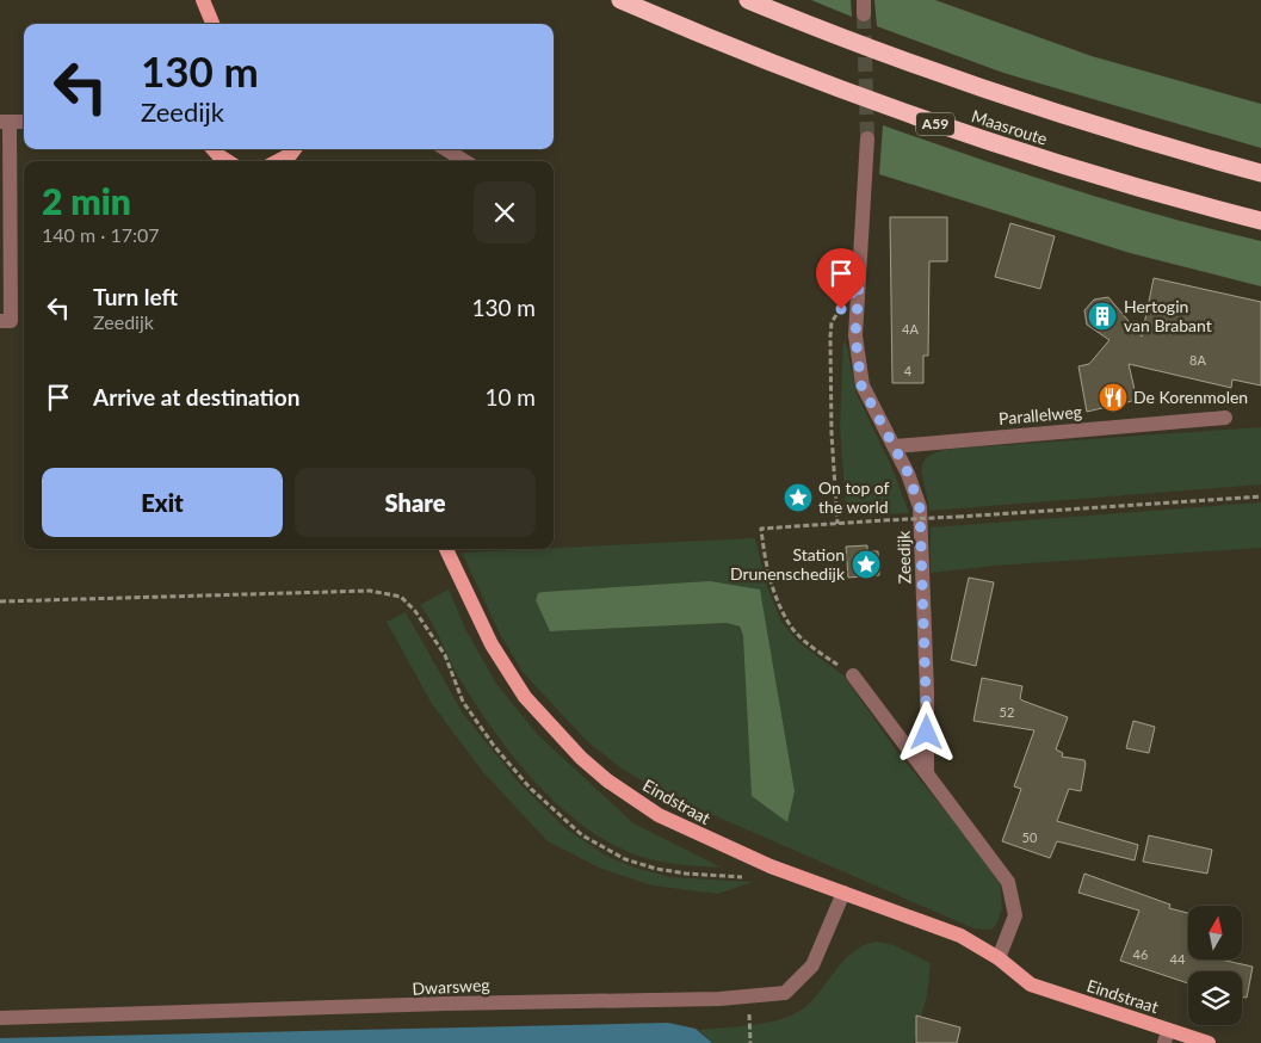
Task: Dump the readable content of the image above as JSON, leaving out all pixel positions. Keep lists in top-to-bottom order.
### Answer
{
  "streets": {
    "highway": ["A59", "Maasroute"],
    "main road": ["Eindstraat"],
    "street": ["Parallelweg", "Zeedijk", "Dwarsweg"]
  },
  "crossings": [
    ["Parallelweg", "Zeedijk"],
    ["Eindstraat", "Dwarsweg"]
  ],
  "places": {
    "building": ["Hertogin van Brabant"],
    "restaurant": ["De Korenmolen"],
    "place": ["On top of the world", "Station Drunenschedijk"]
  },
  "house_numbers": [
    "4A",
    "8A",
    "4",
    "52",
    "50",
    "46",
    "44"
  ],
  "north": "top",
  "page": {
    "turn": ["130 m", "Zeedijk"],
    "heading": ["2 min", "140 m · 17:07"],
    "list": [
      {
        "name": "Turn left",
        "note": "Zeedijk",
        "value": "130 m"
      },
      {
        "name": "Arrive at destination",
        "value": "10 m"
      }
    ],
    "buttons": ["Exit", "Share"]
  }
}
